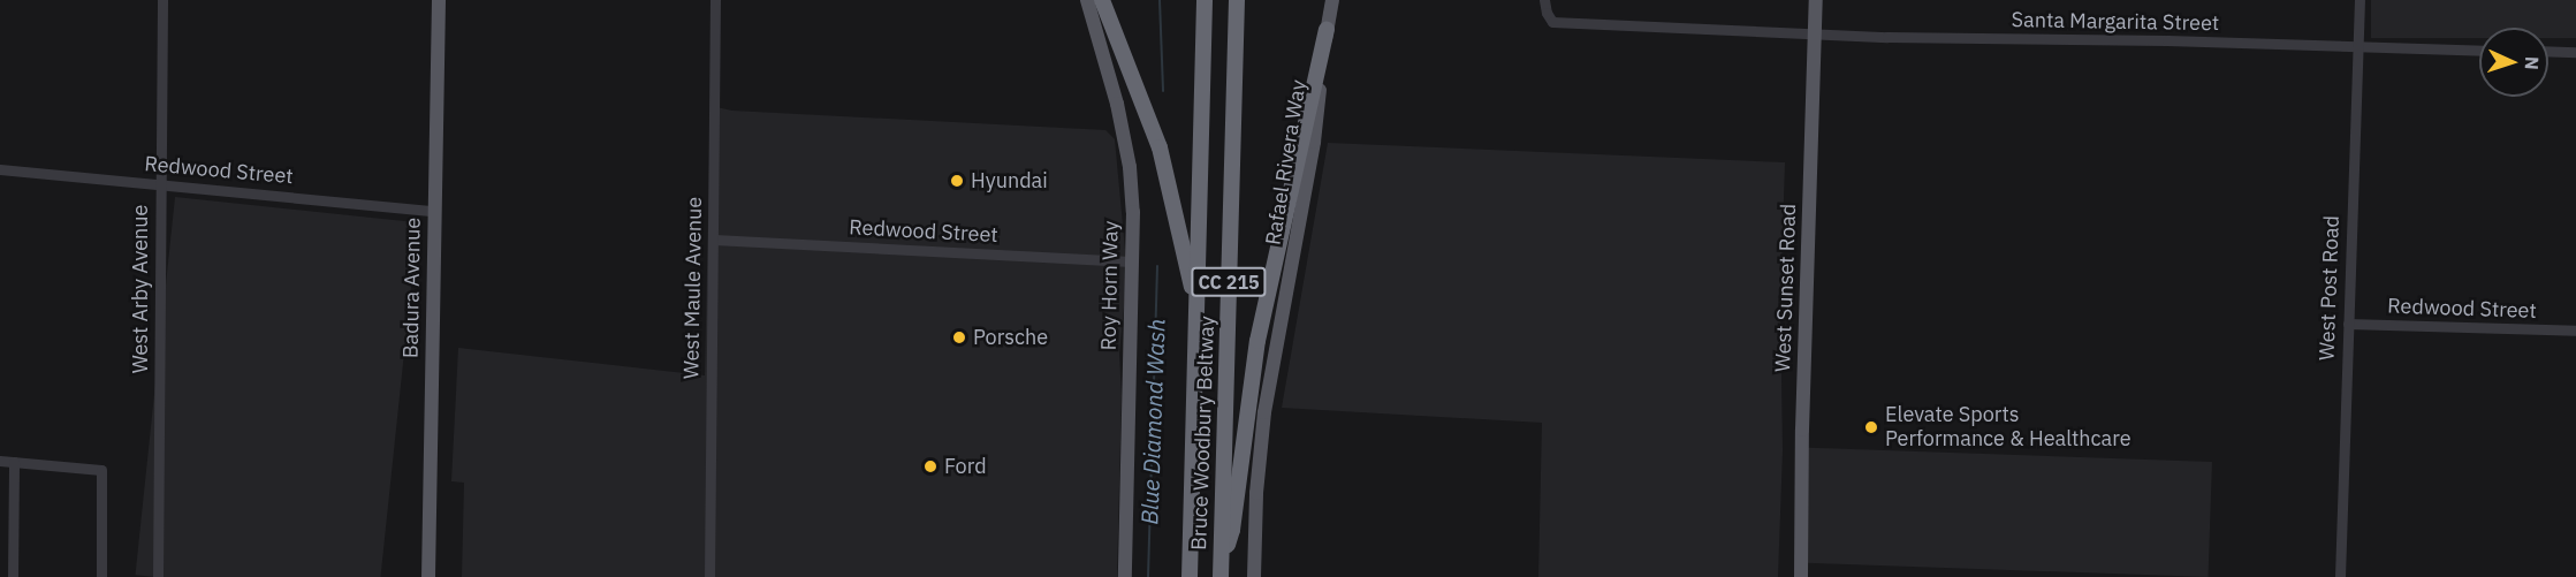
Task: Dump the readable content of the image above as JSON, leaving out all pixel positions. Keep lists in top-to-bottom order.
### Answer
{
  "streets": {
    "highway": ["CC 215", "Bruce Woodbury Beltway"],
    "main road": [
      "Rafael Rivera Way",
      "Roy Horn Way",
      "Badura Avenue",
      "West Sunset Road"
    ],
    "street": [
      "Santa Margarita Street",
      "Redwood Street",
      "West Maule Avenue",
      "West Post Road",
      "West Arby Avenue"
    ]
  },
  "crossings": [
    ["Santa Margarita Street", "West Sunset Road"],
    ["Santa Margarita Street", "West Post Road"],
    ["Redwood Street", "Roy Horn Way"],
    ["Redwood Street", "Badura Avenue"],
    ["Redwood Street", "West Maule Avenue"],
    ["Redwood Street", "West Post Road"],
    ["Redwood Street", "West Arby Avenue"]
  ],
  "water": ["Blue Diamond Wash"],
  "places": [
    "Hyundai",
    "Porsche",
    "Elevate Sports Performance & Healthcare",
    "Ford"
  ],
  "north": "right"
}
